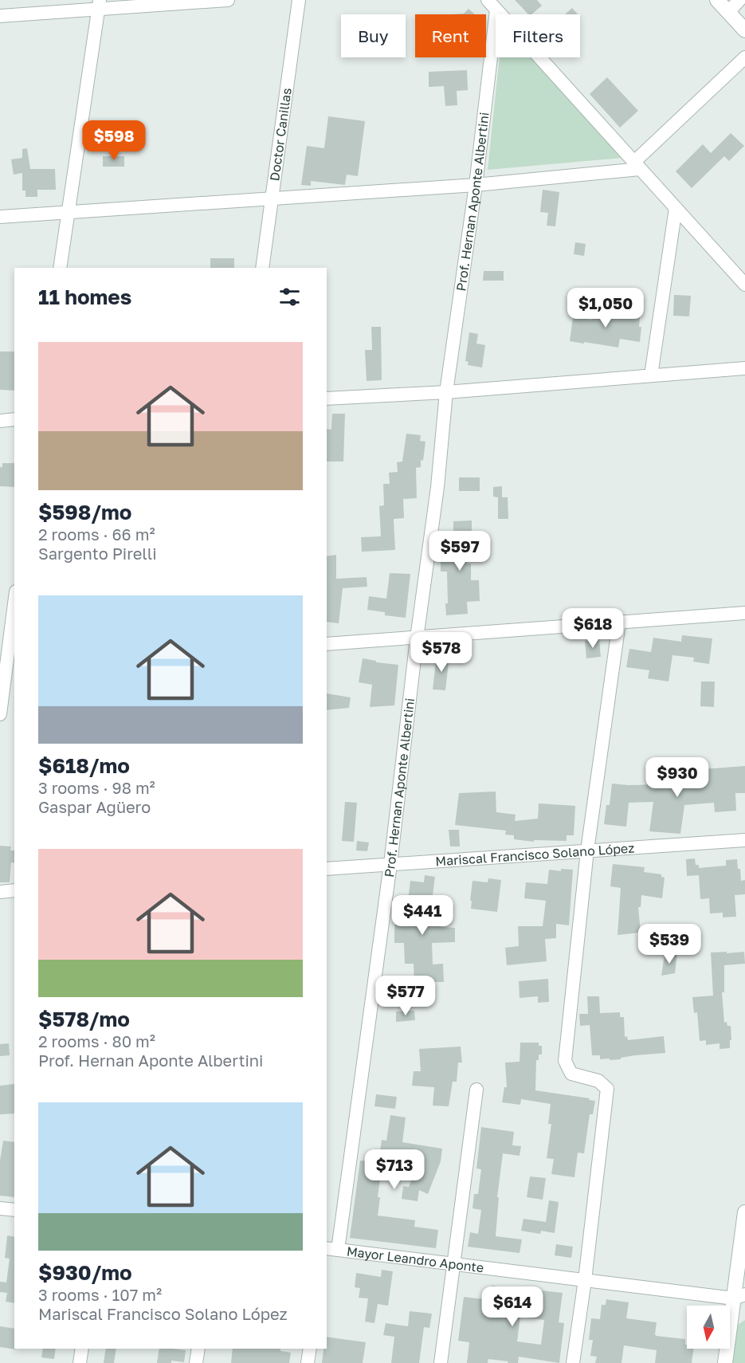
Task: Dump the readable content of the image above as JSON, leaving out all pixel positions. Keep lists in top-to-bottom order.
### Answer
{
  "streets": {
    "street": [
      "Doctor Canillas",
      "Prof. Hernan Aponte Albertini",
      "Mariscal Francisco Solano López",
      "Mayor Leandro Aponte"
    ]
  },
  "crossings": [
    ["Prof. Hernan Aponte Albertini", "Mariscal Francisco Solano López"],
    ["Prof. Hernan Aponte Albertini", "Mayor Leandro Aponte"]
  ],
  "north": "bottom",
  "page": {
    "chip": ["Buy", "Rent", "Filters"],
    "price": [
      "$598",
      "$1,050",
      "$597",
      "$618",
      "$578",
      "$930",
      "$441",
      "$539",
      "$577",
      "$713",
      "$614"
    ],
    "heading": "11 homes",
    "list": [
      {
        "name": "$598/mo",
        "note": "2 rooms · 66 m² · Sargento Pirelli"
      },
      {
        "name": "$618/mo",
        "note": "3 rooms · 98 m² · Gaspar Agüero"
      },
      {
        "name": "$578/mo",
        "note": "2 rooms · 80 m² · Prof. Hernan Aponte Albertini"
      },
      {
        "name": "$930/mo",
        "note": "3 rooms · 107 m² · Mariscal Francisco Solano López"
      }
    ]
  }
}
